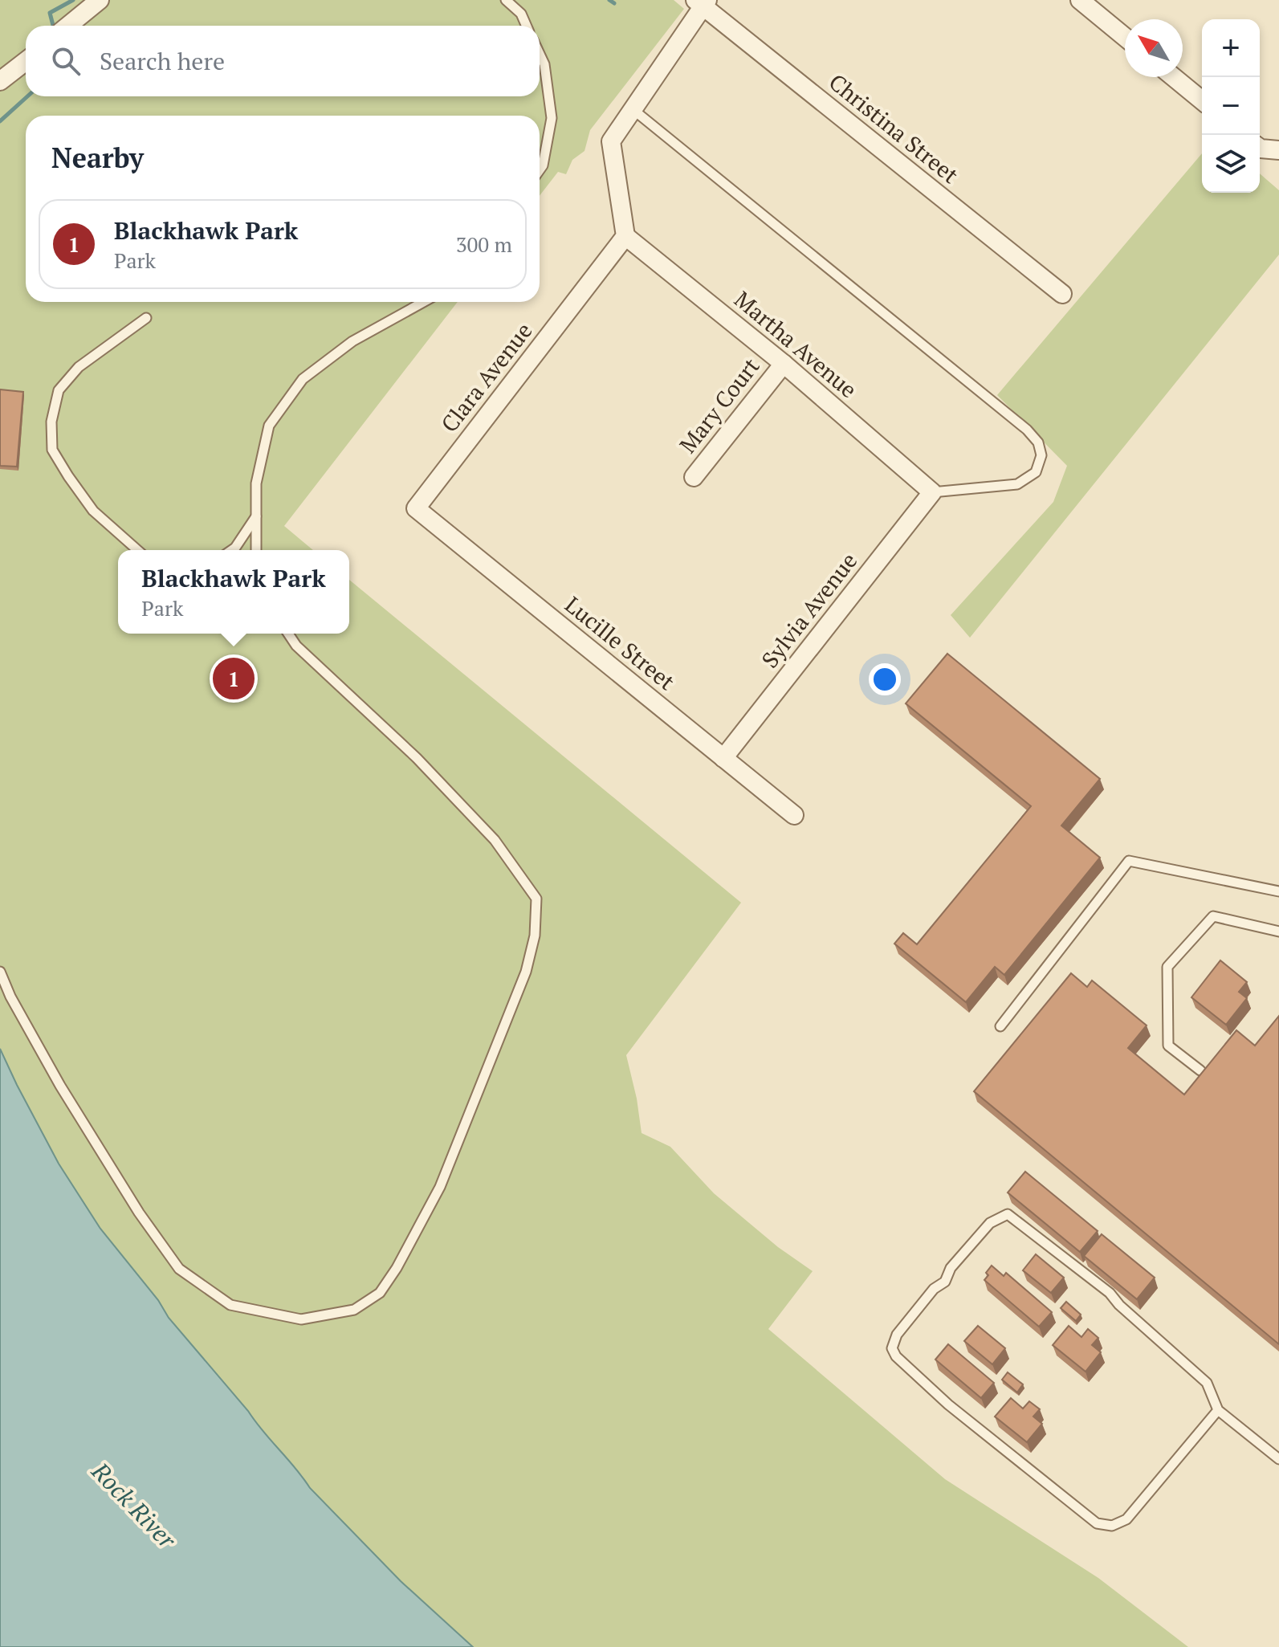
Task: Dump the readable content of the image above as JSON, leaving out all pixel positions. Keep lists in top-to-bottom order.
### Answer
{
  "streets": {
    "street": [
      "Christina Street",
      "Martha Avenue",
      "Clara Avenue",
      "Mary Court",
      "Sylvia Avenue",
      "Lucille Street"
    ]
  },
  "crossings": [
    ["Martha Avenue", "Clara Avenue"],
    ["Martha Avenue", "Mary Court"],
    ["Martha Avenue", "Sylvia Avenue"],
    ["Clara Avenue", "Lucille Street"],
    ["Sylvia Avenue", "Lucille Street"]
  ],
  "water": ["Rock River"],
  "north": "top left",
  "page": {
    "map_buttons": ["+", "−"],
    "search": "Search here",
    "heading": "Nearby",
    "list": [
      {
        "mark": "1",
        "name": "Blackhawk Park",
        "note": "Park",
        "value": "300 m"
      }
    ],
    "popup": ["Blackhawk Park", "Park"],
    "pins": "1"
  }
}
